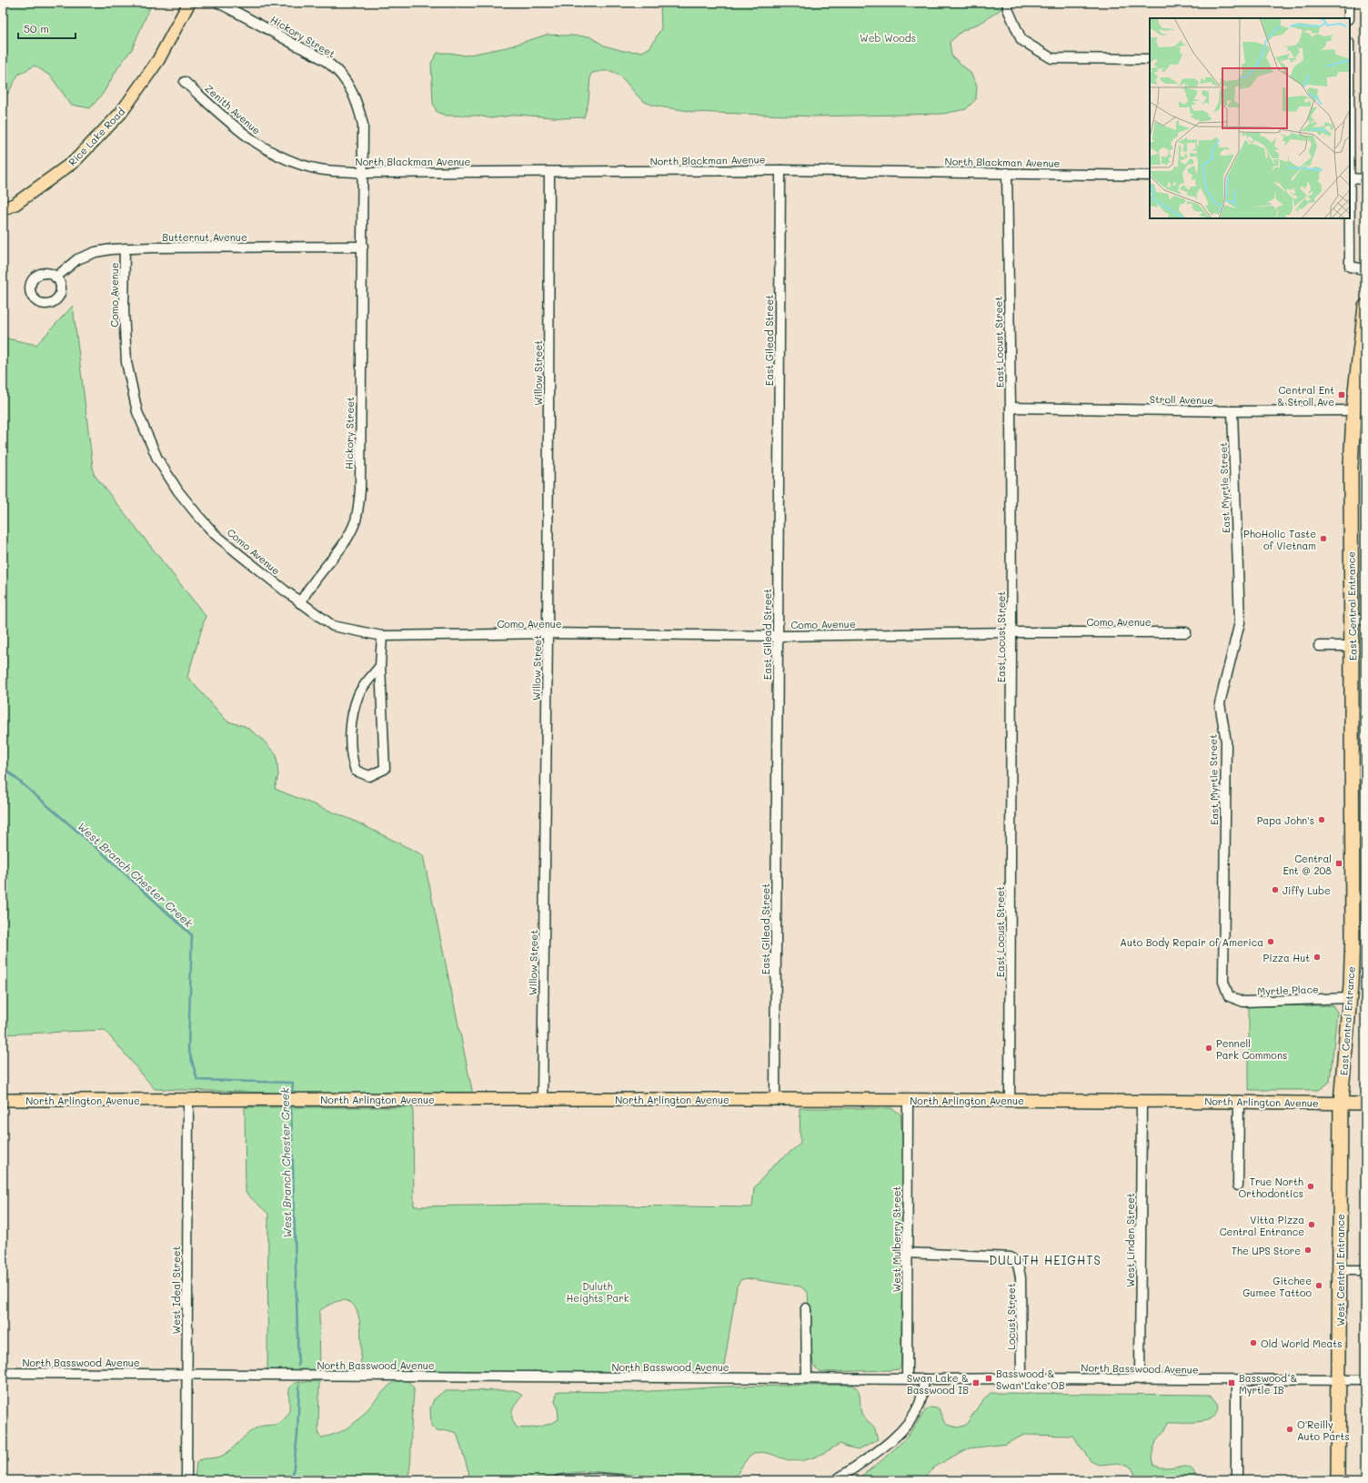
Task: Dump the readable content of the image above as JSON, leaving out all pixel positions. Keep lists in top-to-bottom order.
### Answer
{
  "streets": {
    "highway": ["East Central Entrance", "West Central Entrance"],
    "main road": ["Rice Lake Road", "North Arlington Avenue"],
    "street": [
      "Hickory Street",
      "Zenith Avenue",
      "North Blackman Avenue",
      "Butternut Avenue",
      "Como Avenue",
      "East Gilead Street",
      "East Locust Street",
      "Willow Street",
      "Stroll Avenue",
      "East Myrtle Street",
      "Myrtle Place",
      "West Mulberry Street",
      "West Linden Street",
      "West Ideal Street",
      "Locust Street",
      "North Basswood Avenue"
    ]
  },
  "crossings": [
    ["Hickory Street", "North Blackman Avenue"],
    ["Hickory Street", "Butternut Avenue"],
    ["Hickory Street", "Como Avenue"],
    ["Zenith Avenue", "North Blackman Avenue"],
    ["North Blackman Avenue", "East Gilead Street"],
    ["North Blackman Avenue", "East Locust Street"],
    ["North Blackman Avenue", "Willow Street"],
    ["Butternut Avenue", "Como Avenue"],
    ["Como Avenue", "East Gilead Street"],
    ["Como Avenue", "East Locust Street"],
    ["Como Avenue", "Willow Street"],
    ["East Gilead Street", "North Arlington Avenue"],
    ["East Locust Street", "Stroll Avenue"],
    ["East Locust Street", "North Arlington Avenue"],
    ["Willow Street", "North Arlington Avenue"],
    ["Stroll Avenue", "East Myrtle Street"],
    ["Stroll Avenue", "East Central Entrance"],
    ["East Myrtle Street", "Myrtle Place"],
    ["East Central Entrance", "Myrtle Place"],
    ["East Central Entrance", "North Arlington Avenue"],
    ["East Central Entrance", "West Central Entrance"],
    ["North Arlington Avenue", "West Mulberry Street"],
    ["North Arlington Avenue", "West Linden Street"],
    ["North Arlington Avenue", "West Central Entrance"],
    ["North Arlington Avenue", "West Ideal Street"],
    ["West Mulberry Street", "Locust Street"],
    ["West Mulberry Street", "North Basswood Avenue"],
    ["West Linden Street", "North Basswood Avenue"],
    ["West Central Entrance", "North Basswood Avenue"],
    ["West Ideal Street", "North Basswood Avenue"],
    ["Locust Street", "North Basswood Avenue"]
  ],
  "districts": ["DULUTH HEIGHTS"],
  "water": ["West Branch Chester Creek"],
  "parks": ["Web Woods", "Duluth Heights Park"],
  "places": {
    "transit": [
      "Central Ent & Stroll Ave",
      "Central Ent @ 208",
      "Basswood & Swan Lake OB",
      "Swan Lake & Basswood IB",
      "Basswood & Myrtle IB"
    ],
    "other": [
      "PhoHolic Taste of Vietnam",
      "Papa John's",
      "Jiffy Lube",
      "Auto Body Repair of America",
      "Pizza Hut",
      "Pennell Park Commons",
      "True North Orthodontics",
      "Vitta Pizza Central Entrance",
      "The UPS Store",
      "Gitchee Gumee Tattoo",
      "Old World Meats",
      "O'Reilly Auto Parts"
    ]
  },
  "scale_bar": "50 m"
}
